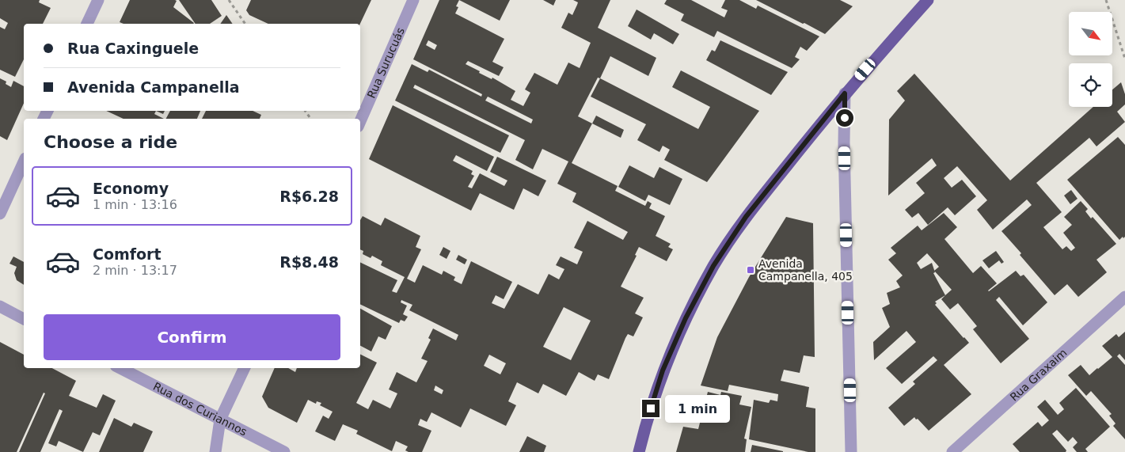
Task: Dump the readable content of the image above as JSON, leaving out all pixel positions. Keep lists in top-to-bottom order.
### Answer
{
  "streets": {
    "street": ["Rua Surucuás", "Rua Graxaim", "Rua dos Curiannos"]
  },
  "places": {
    "transit": ["Avenida Campanella, 405"]
  },
  "north": "bottom right",
  "page": {
    "banner": ["Rua Caxinguele", "Avenida Campanella"],
    "heading": "Choose a ride",
    "list": [
      {
        "name": "Economy",
        "note": "1 min · 13:16",
        "value": "R$6.28"
      },
      {
        "name": "Comfort",
        "note": "2 min · 13:17",
        "value": "R$8.48"
      }
    ],
    "buttons": "Confirm",
    "bubble": "1 min"
  }
}
